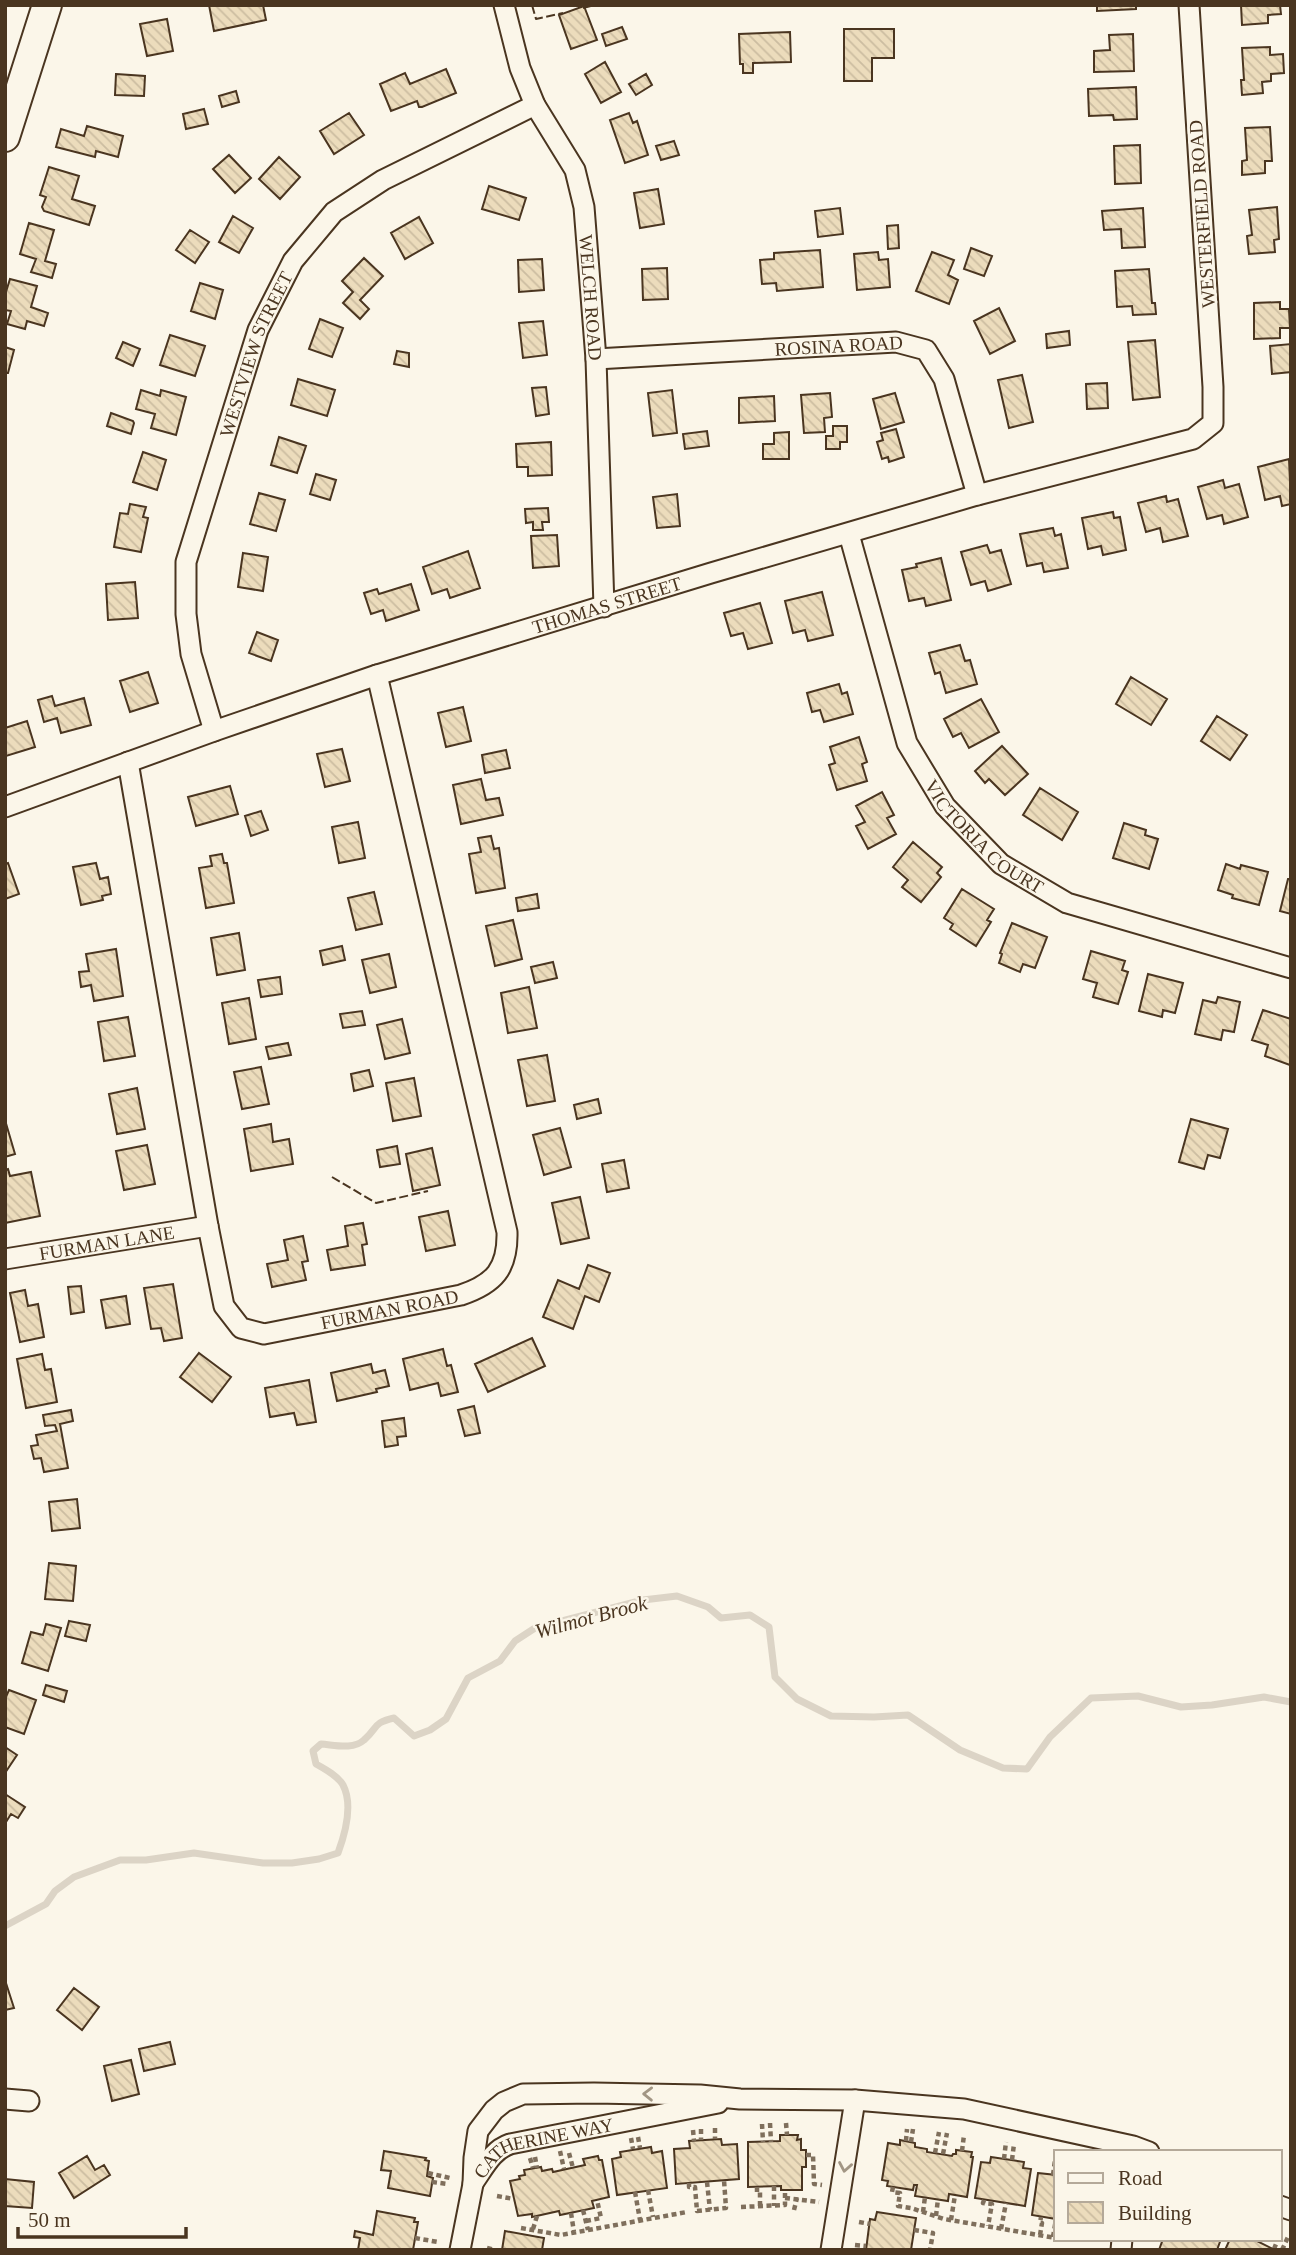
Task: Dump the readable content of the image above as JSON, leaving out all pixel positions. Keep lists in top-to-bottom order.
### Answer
{
  "streets": {
    "street": [
      "WESTERFIELD ROAD",
      "WELCH ROAD",
      "ROSINA ROAD",
      "WESTVIEW STREET",
      "THOMAS STREET",
      "VICTORIA COURT",
      "FURMAN LANE",
      "FURMAN ROAD",
      "CATHERINE WAY"
    ]
  },
  "crossings": [
    ["WESTERFIELD ROAD", "THOMAS STREET"],
    ["WELCH ROAD", "ROSINA ROAD"],
    ["WELCH ROAD", "WESTVIEW STREET"],
    ["WELCH ROAD", "THOMAS STREET"],
    ["ROSINA ROAD", "THOMAS STREET"],
    ["WESTVIEW STREET", "THOMAS STREET"],
    ["THOMAS STREET", "VICTORIA COURT"],
    ["THOMAS STREET", "FURMAN ROAD"],
    ["FURMAN LANE", "FURMAN ROAD"]
  ],
  "water": ["Wilmot Brook"],
  "legend": ["Road", "Building"],
  "scale_bar": "50 m"
}
